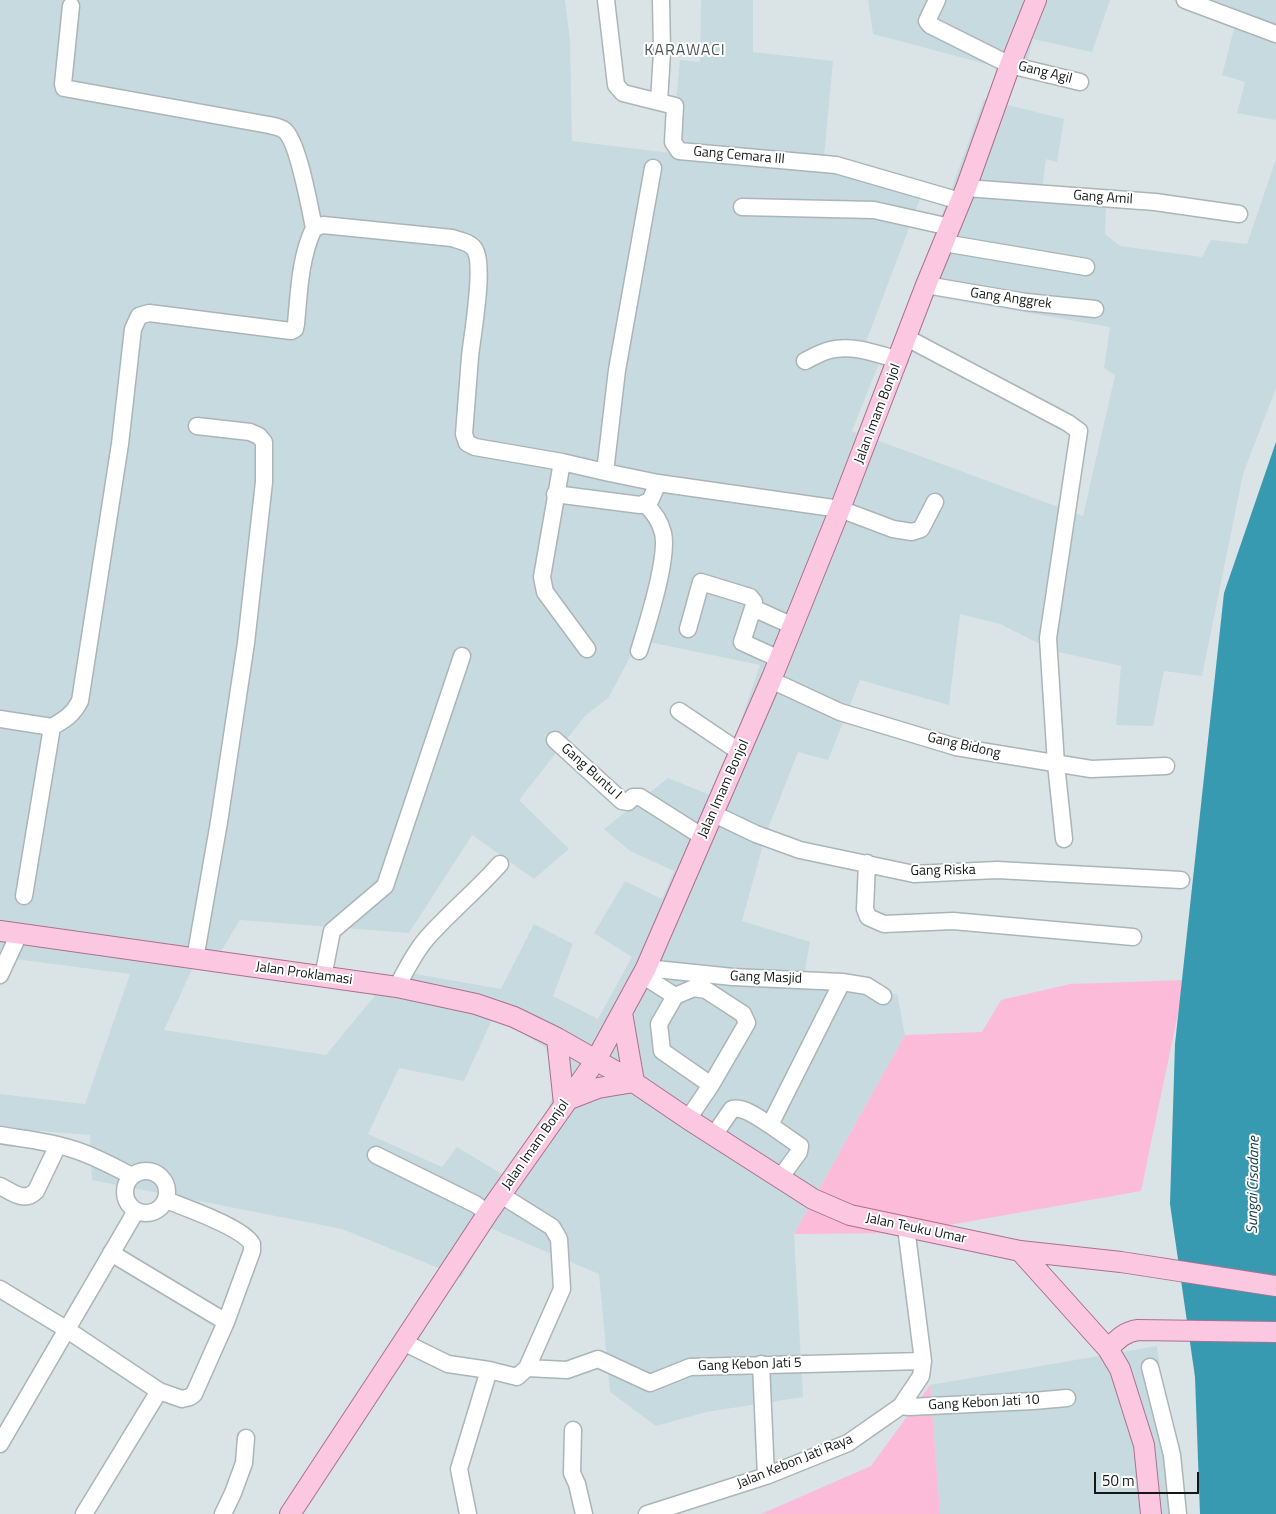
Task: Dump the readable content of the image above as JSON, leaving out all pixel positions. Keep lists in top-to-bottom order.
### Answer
{
  "streets": {
    "main road": ["Jalan Imam Bonjol", "Jalan Proklamasi", "Jalan Teuku Umar"],
    "street": [
      "Gang Agil",
      "Gang Cemara III",
      "Gang Amil",
      "Gang Anggrek",
      "Gang Bidong",
      "Gang Buntu I",
      "Gang Riska",
      "Gang Masjid",
      "Gang Kebon Jati 5",
      "Gang Kebon Jati 10",
      "Jalan Kebon Jati Raya"
    ]
  },
  "crossings": [
    ["Gang Agil", "Jalan Imam Bonjol"],
    ["Gang Cemara III", "Gang Amil"],
    ["Gang Cemara III", "Jalan Imam Bonjol"],
    ["Gang Amil", "Jalan Imam Bonjol"],
    ["Gang Anggrek", "Jalan Imam Bonjol"],
    ["Jalan Imam Bonjol", "Gang Bidong"],
    ["Jalan Imam Bonjol", "Gang Buntu I"],
    ["Jalan Imam Bonjol", "Gang Riska"],
    ["Jalan Imam Bonjol", "Jalan Proklamasi"],
    ["Jalan Imam Bonjol", "Gang Masjid"],
    ["Jalan Imam Bonjol", "Jalan Teuku Umar"],
    ["Jalan Proklamasi", "Jalan Teuku Umar"],
    ["Jalan Teuku Umar", "Jalan Kebon Jati Raya"],
    ["Gang Kebon Jati 5", "Jalan Kebon Jati Raya"],
    ["Gang Kebon Jati 10", "Jalan Kebon Jati Raya"]
  ],
  "districts": ["KARAWACI"],
  "water": ["Sungai Cisadane"],
  "scale_bar": "50 m"
}
